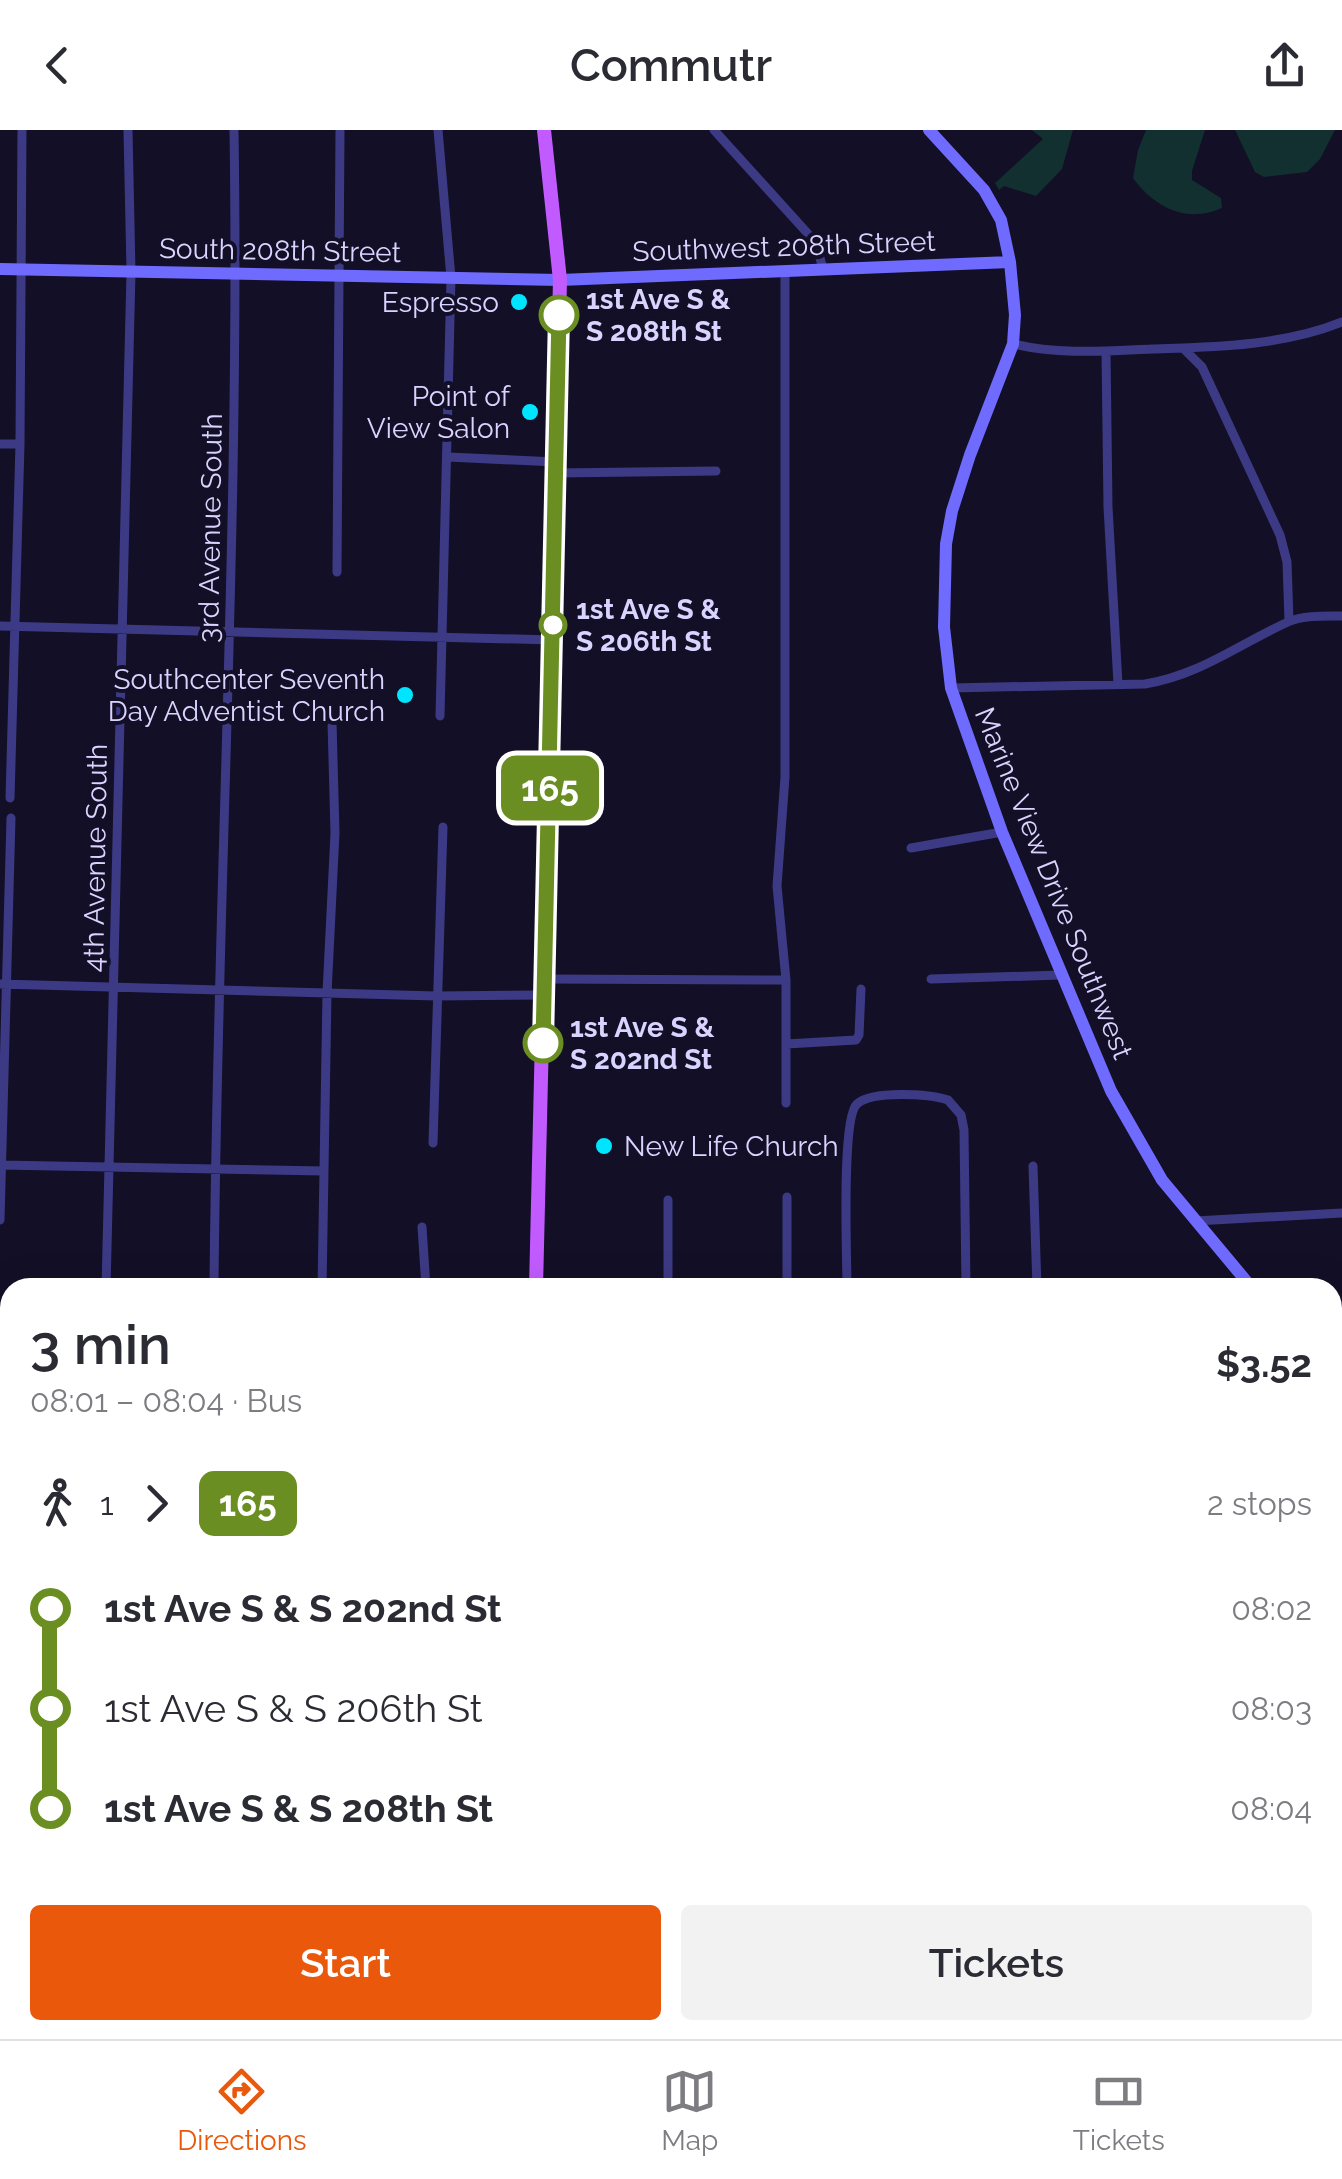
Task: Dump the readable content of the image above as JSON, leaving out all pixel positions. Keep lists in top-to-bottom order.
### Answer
{
  "streets": {
    "street": [
      "Southwest 208th Street",
      "South 208th Street",
      "3rd Avenue South",
      "4th Avenue South",
      "Marine View Drive Southwest"
    ]
  },
  "crossings": [
    ["Southwest 208th Street", "South 208th Street"],
    ["Southwest 208th Street", "Marine View Drive Southwest"],
    ["South 208th Street", "3rd Avenue South"],
    ["South 208th Street", "4th Avenue South"]
  ],
  "places": [
    "Espresso",
    "1st Ave S & S 208th St",
    "Point of View Salon",
    "1st Ave S & S 206th St",
    "Southcenter Seventh Day Adventist Church",
    "1st Ave S & S 202nd St",
    "New Life Church"
  ],
  "lines": ["bus line 165"],
  "page": {
    "header": "Commutr",
    "on_map": "165",
    "heading": ["3 min", "08:01 – 08:04 · Bus", "$3.52"],
    "legs": ["1", "165", "2 stops"],
    "list": [
      {
        "name": "1st Ave S & S 202nd St",
        "value": "08:02"
      },
      {
        "name": "1st Ave S & S 206th St",
        "value": "08:03"
      },
      {
        "name": "1st Ave S & S 208th St",
        "value": "08:04"
      }
    ],
    "buttons": ["Start", "Tickets"],
    "tabs": ["Directions", "Map", "Tickets"]
  }
}
